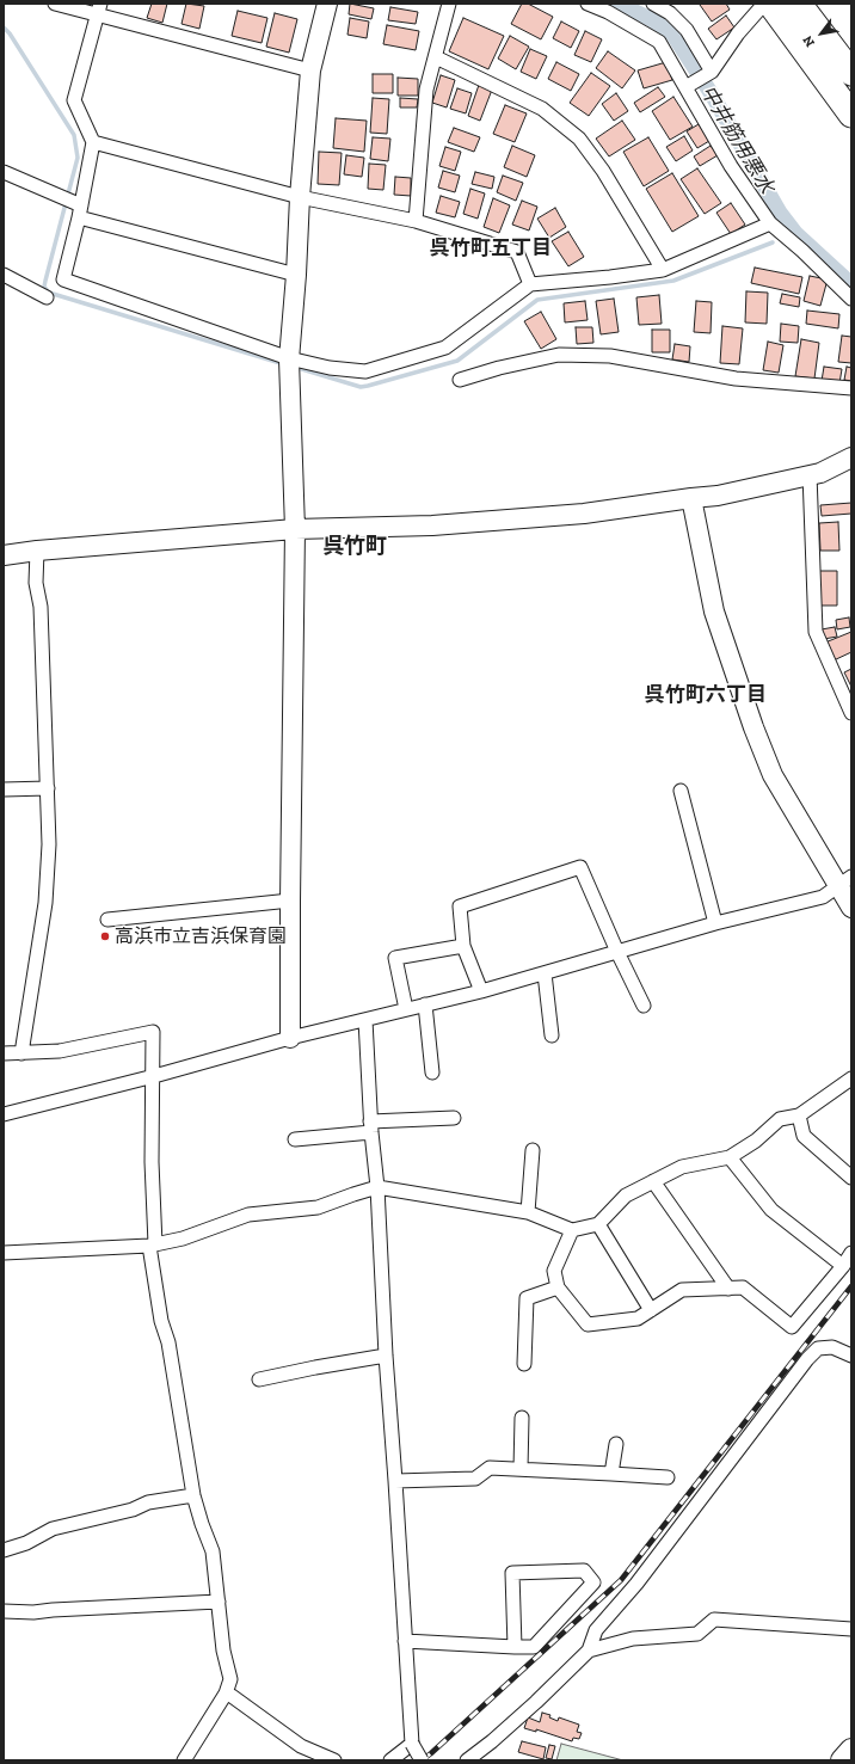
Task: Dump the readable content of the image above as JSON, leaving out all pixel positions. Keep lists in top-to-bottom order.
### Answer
{
  "districts": ["呉竹町五丁目", "呉竹町", "呉竹町六丁目"],
  "water": ["中井筋用悪水"],
  "places": ["高浜市立吉浜保育園"],
  "north": "bottom left"
}
